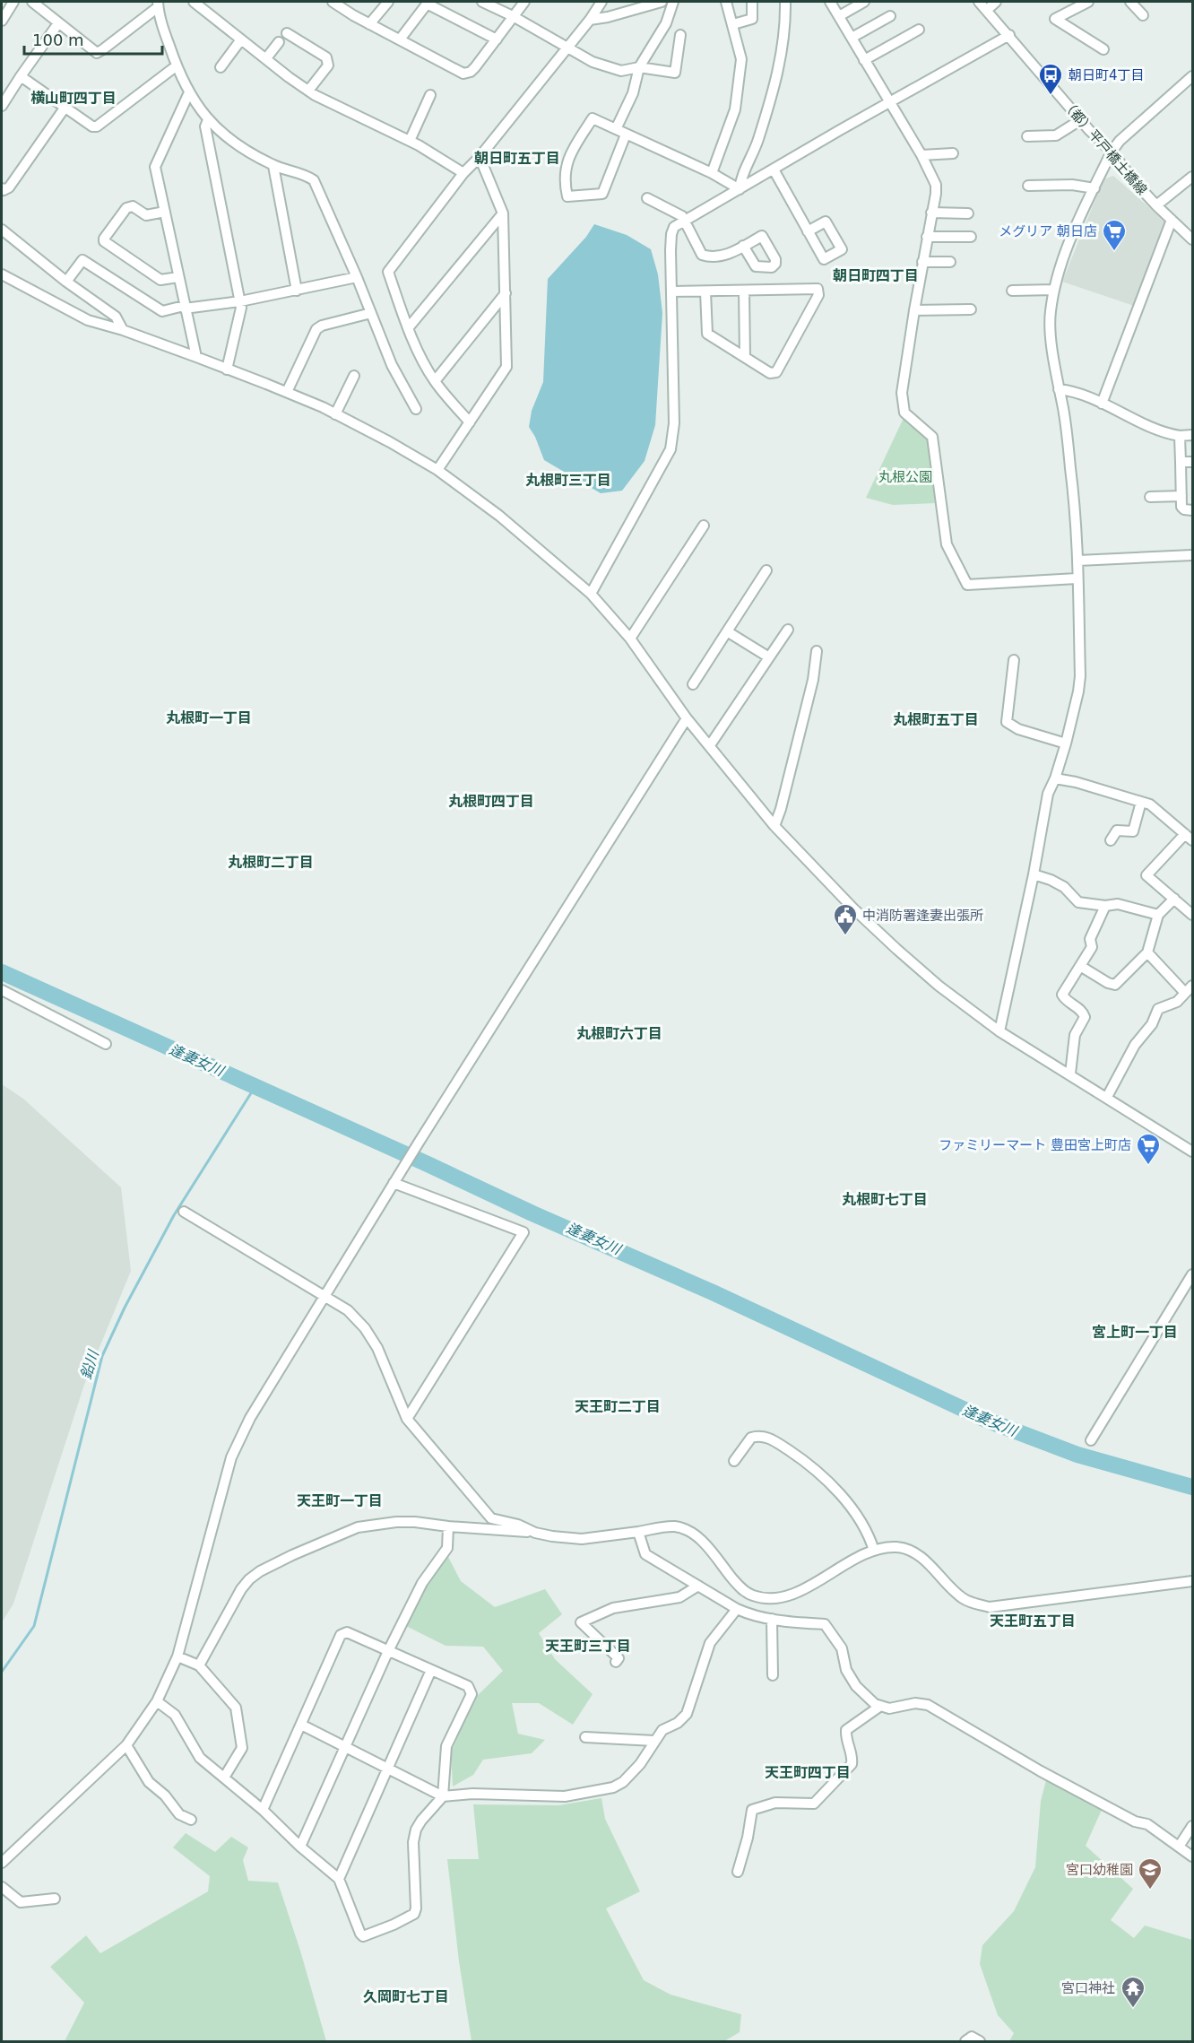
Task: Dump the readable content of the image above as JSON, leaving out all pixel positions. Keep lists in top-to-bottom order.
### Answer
{
  "streets": {
    "street": ["（都）平戸橋土橋線"]
  },
  "districts": [
    "横山町四丁目",
    "朝日町五丁目",
    "朝日町四丁目",
    "丸根町三丁目",
    "丸根町一丁目",
    "丸根町五丁目",
    "丸根町四丁目",
    "丸根町二丁目",
    "丸根町六丁目",
    "丸根町七丁目",
    "宮上町一丁目",
    "天王町二丁目",
    "天王町一丁目",
    "天王町五丁目",
    "天王町三丁目",
    "天王町四丁目",
    "久岡町七丁目"
  ],
  "water": ["逢妻女川", "鉛川"],
  "parks": ["丸根公園"],
  "places": {
    "bus stop": ["朝日町4丁目"],
    "supermarket": ["メグリア 朝日店", "ファミリーマート 豊田宮上町店"],
    "public building": ["中消防署逢妻出張所"],
    "school or university": ["宮口幼稚園"],
    "temple": ["宮口神社"]
  },
  "scale_bar": "100 m"
}
